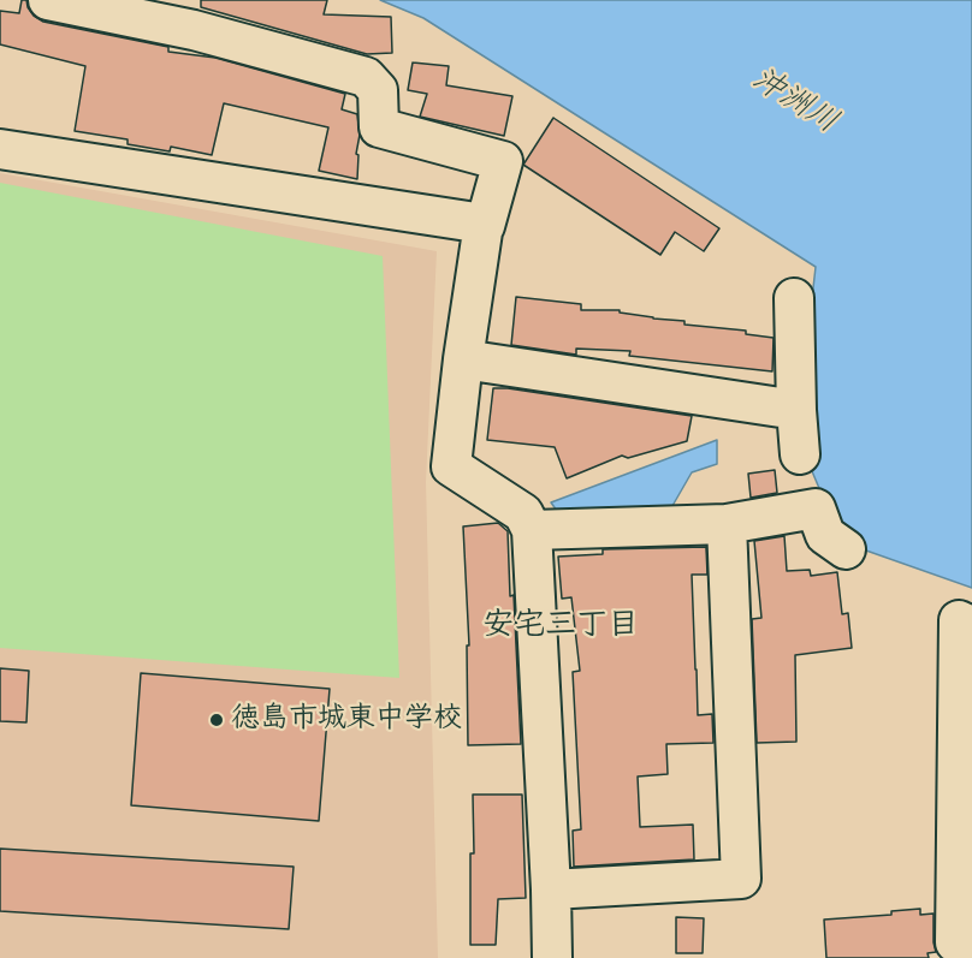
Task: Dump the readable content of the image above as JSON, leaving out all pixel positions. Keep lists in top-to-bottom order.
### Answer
{
  "districts": ["安宅三丁目"],
  "water": ["沖洲川"],
  "places": ["徳島市城東中学校"]
}
